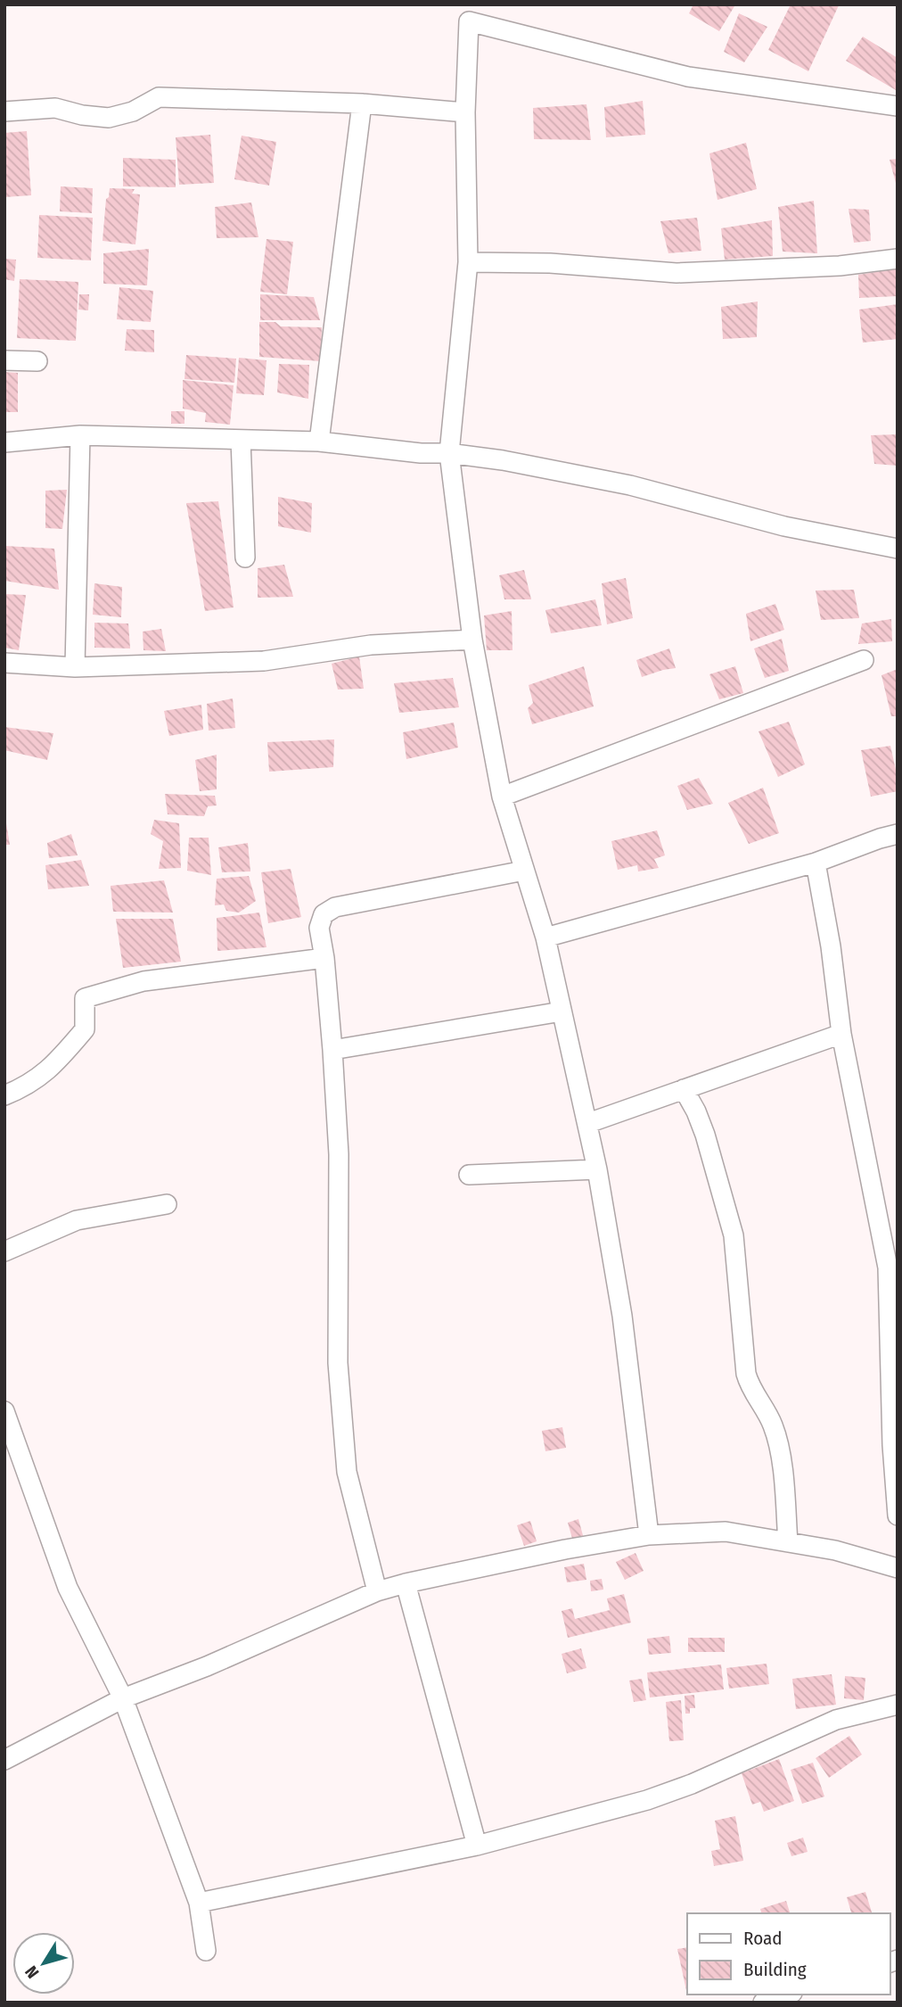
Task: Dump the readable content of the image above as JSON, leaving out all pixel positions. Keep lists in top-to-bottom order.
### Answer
{
  "legend": ["Road", "Building"],
  "north": "bottom left"
}
